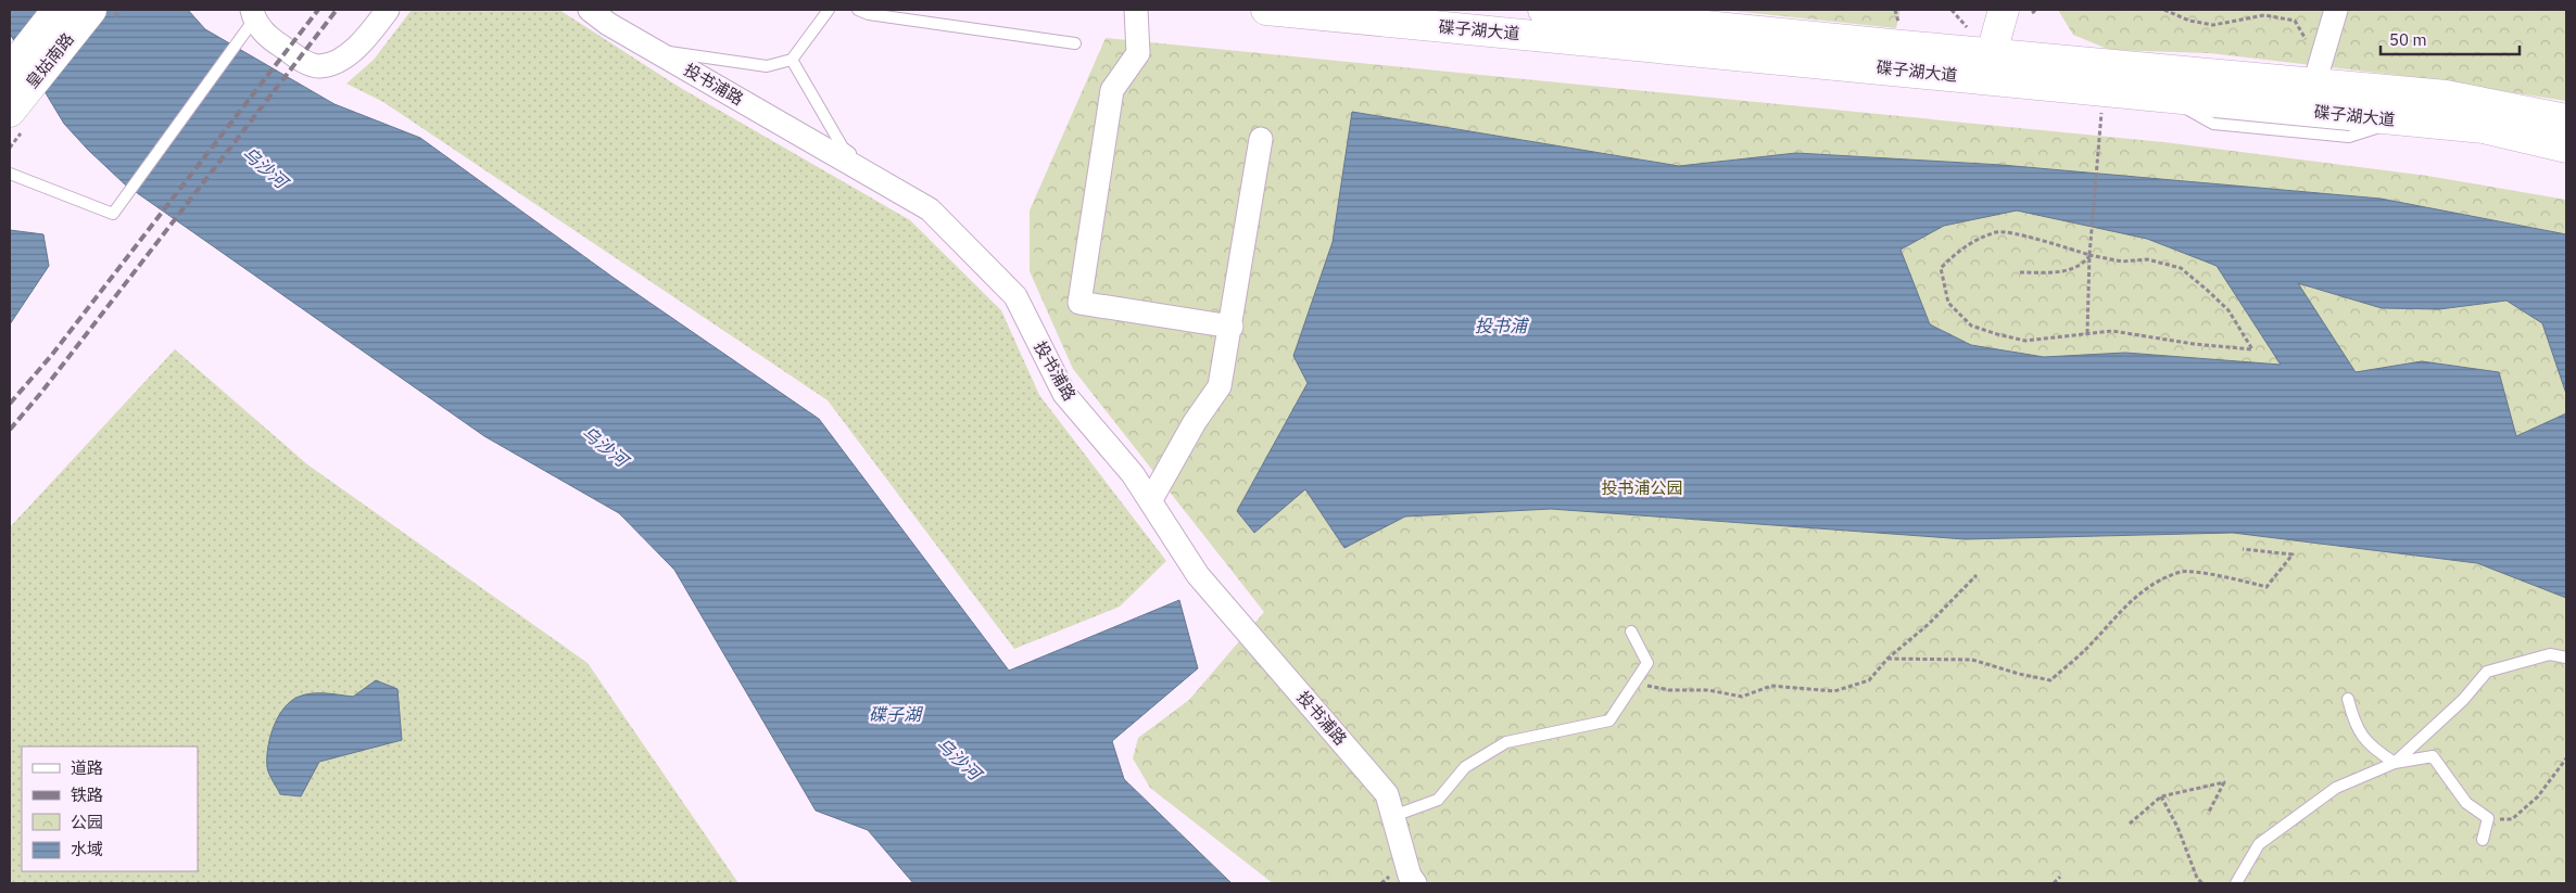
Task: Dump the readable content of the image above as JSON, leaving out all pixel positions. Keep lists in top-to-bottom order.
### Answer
{
  "streets": {
    "main road": ["碟子湖大道", "皇姑南路"],
    "street": ["投书浦路"]
  },
  "water": ["乌沙河", "投书浦", "碟子湖"],
  "parks": ["投书浦公园"],
  "legend": [
    "道路",
    "铁路",
    "公园",
    "水域"
  ],
  "scale_bar": "50 m"
}
